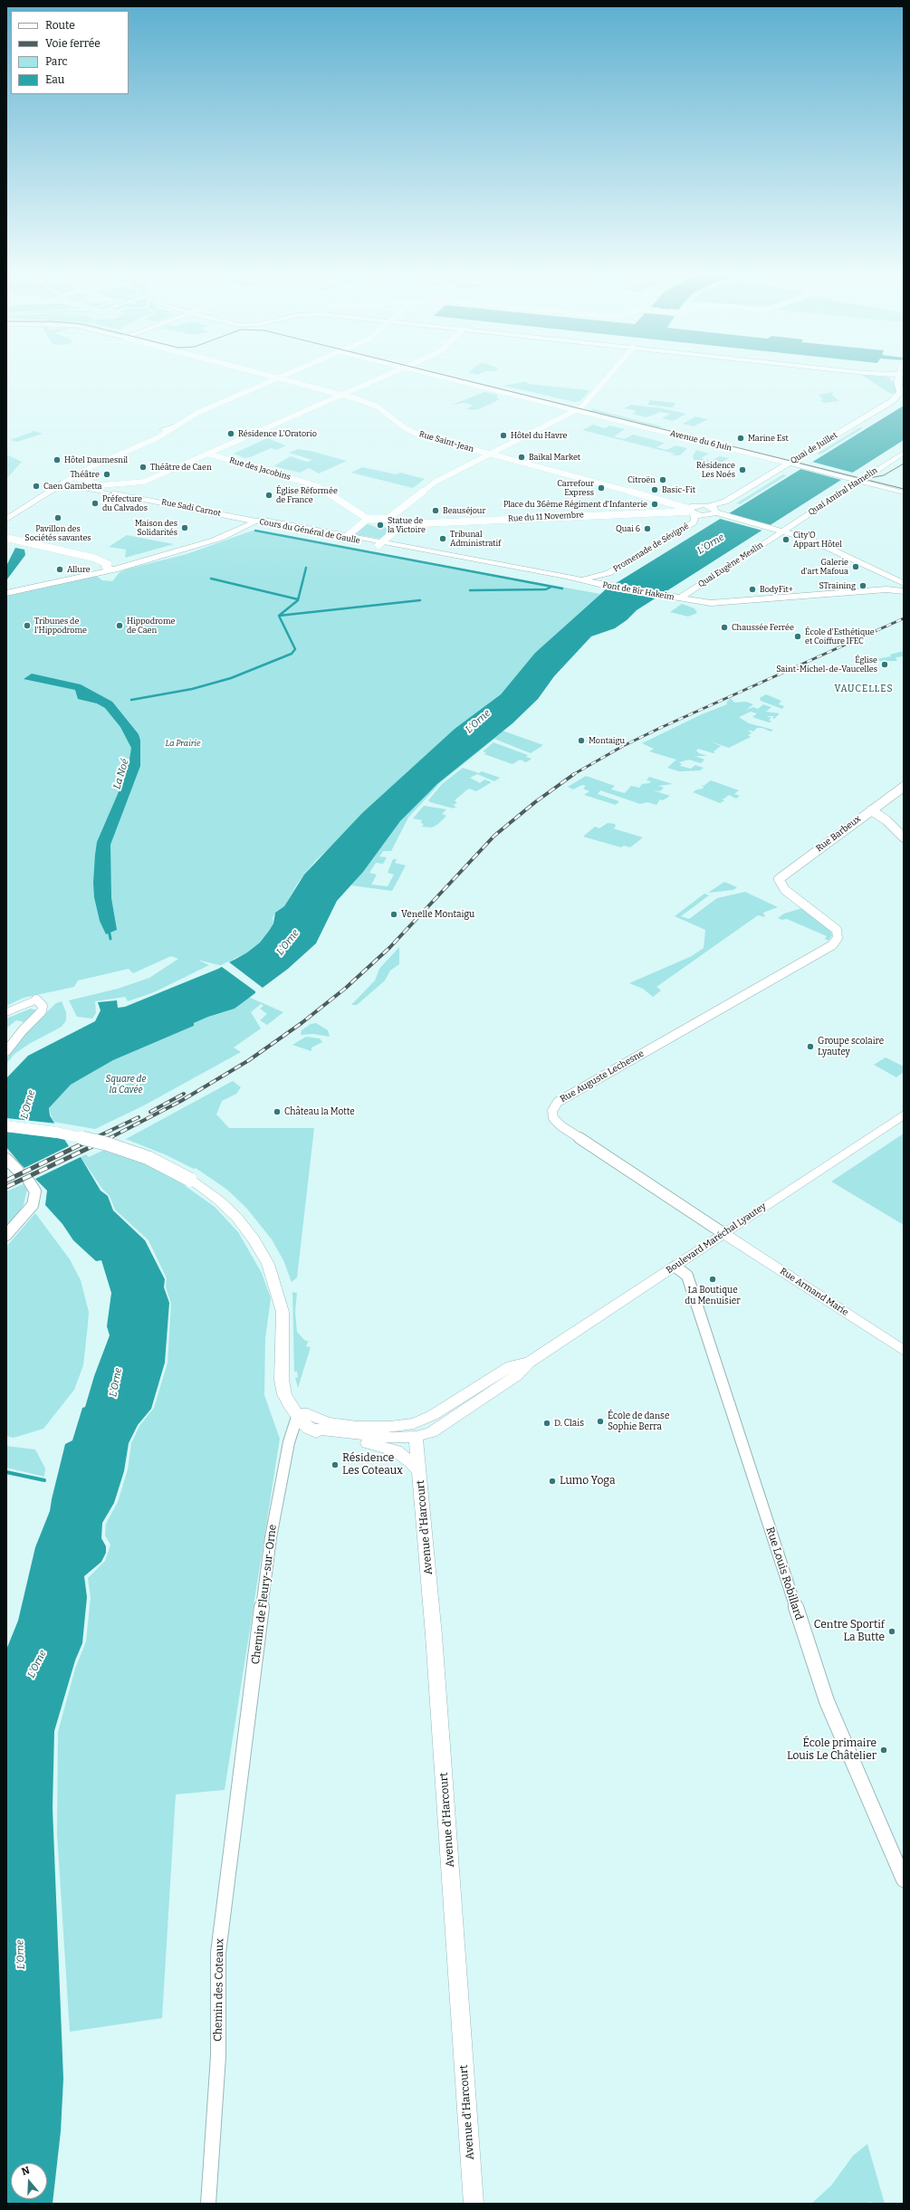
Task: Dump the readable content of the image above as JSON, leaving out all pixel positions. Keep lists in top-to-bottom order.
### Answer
{
  "streets": {
    "main road": [
      "Quai de Juillet",
      "Quai Amiral Hamelin",
      "Rue Sadi Carnot",
      "Cours du Général de Gaulle",
      "Promenade de Sévigné",
      "Quai Eugène Meslin",
      "Pont de Bir Hakeim",
      "Boulevard Maréchal Lyautey",
      "Rue Armand Marie",
      "Avenue d'Harcourt"
    ],
    "street": [
      "Avenue du 6 Juin",
      "Rue Saint-Jean",
      "Rue des Jacobins",
      "Rue du 11 Novembre",
      "Rue Barbeux",
      "Rue Auguste Lechesne",
      "Rue Louis Robillard",
      "Chemin de Fleury-sur-Orne",
      "Chemin des Coteaux"
    ]
  },
  "crossings": [
    ["Avenue du 6 Juin", "Quai de Juillet"],
    ["Rue Saint-Jean", "Quai de Juillet"],
    ["Rue Saint-Jean", "Rue du 11 Novembre"],
    ["Rue Saint-Jean", "Promenade de Sévigné"],
    ["Quai de Juillet", "Rue du 11 Novembre"],
    ["Quai de Juillet", "Promenade de Sévigné"],
    ["Quai Amiral Hamelin", "Quai Eugène Meslin"],
    ["Rue Sadi Carnot", "Cours du Général de Gaulle"],
    ["Rue du 11 Novembre", "Promenade de Sévigné"],
    ["Cours du Général de Gaulle", "Promenade de Sévigné"],
    ["Cours du Général de Gaulle", "Pont de Bir Hakeim"],
    ["Promenade de Sévigné", "Pont de Bir Hakeim"],
    ["Quai Eugène Meslin", "Pont de Bir Hakeim"],
    ["Rue Barbeux", "Rue Auguste Lechesne"],
    ["Rue Auguste Lechesne", "Boulevard Maréchal Lyautey"],
    ["Rue Auguste Lechesne", "Rue Armand Marie"],
    ["Boulevard Maréchal Lyautey", "Rue Armand Marie"],
    ["Boulevard Maréchal Lyautey", "Avenue d'Harcourt"],
    ["Boulevard Maréchal Lyautey", "Rue Louis Robillard"],
    ["Chemin de Fleury-sur-Orne", "Chemin des Coteaux"]
  ],
  "districts": ["VAUCELLES"],
  "water": ["L'Orne", "La Noé"],
  "parks": ["La Prairie", "Square de la Cavée"],
  "places": [
    "Résidence L'Oratorio",
    "Hôtel du Havre",
    "Marine Est",
    "Baïkal Market",
    "Hôtel Daumesnil",
    "Théâtre de Caen",
    "Résidence Les Noés",
    "Théâtre",
    "Citroën",
    "Caen Gambetta",
    "Carrefour Express",
    "Basic-Fit",
    "Église Réformée de France",
    "Préfecture du Calvados",
    "Place du 36ème Régiment d'Infanterie",
    "Beauséjour",
    "Pavillon des Sociétés savantes",
    "Statue de la Victoire",
    "Maison des Solidarités",
    "Quai 6",
    "Tribunal Administratif",
    "City'O Appart Hôtel",
    "Galerie d'art Mafoua",
    "Allure",
    "STraining",
    "BodyFit+",
    "Tribunes de l'Hippodrome",
    "Hippodrome de Caen",
    "Chaussée Ferrée",
    "École d'Esthétique et Coiffure IFEC",
    "Église Saint-Michel-de-Vaucelles",
    "Montaigu",
    "Venelle Montaigu",
    "Groupe scolaire Lyautey",
    "Château la Motte",
    "La Boutique du Menuisier",
    "École de danse Sophie Berra",
    "D. Clais",
    "Résidence Les Coteaux",
    "Lumo Yoga",
    "Centre Sportif La Butte",
    "École primaire Louis Le Châtelier"
  ],
  "legend": [
    "Route",
    "Voie ferrée",
    "Parc",
    "Eau"
  ],
  "north": "top"
}
